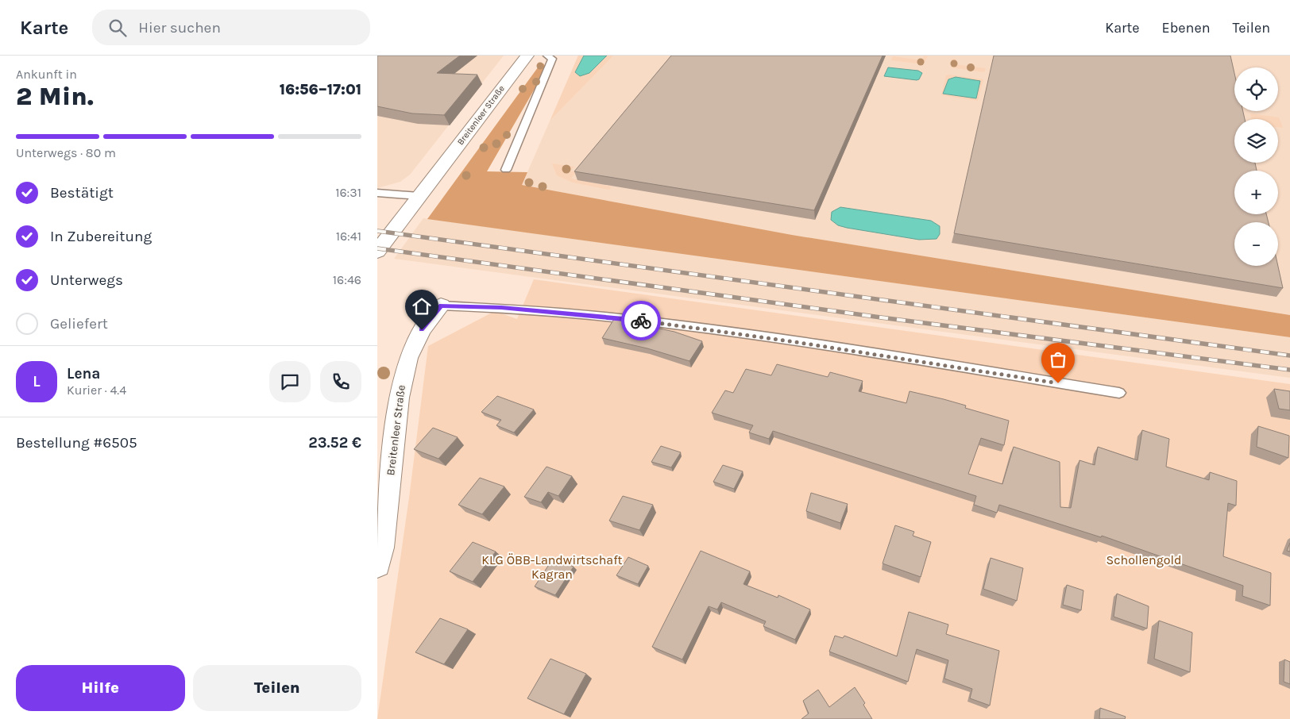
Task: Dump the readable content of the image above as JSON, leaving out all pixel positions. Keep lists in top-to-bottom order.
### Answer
{
  "streets": {
    "main road": ["Breitenleer Straße"]
  },
  "parks": ["KLG ÖBB-Landwirtschaft Kagran", "Schollengold"],
  "page": {
    "header": "Karte",
    "search": "Hier suchen",
    "nav": ["Karte", "Ebenen", "Teilen"],
    "heading": ["2 Min.", "Ankunft in", "16:56–17:01"],
    "panel": [
      "Lena",
      "Kurier · 4.4",
      "Bestellung #6505",
      "23.52 €"
    ],
    "map_buttons": ["+", "−"],
    "bar": "Unterwegs · 80 m",
    "list": [
      ["Bestätigt", "16:31"],
      ["In Zubereitung", "16:41"],
      ["Unterwegs", "16:46"],
      "Geliefert"
    ],
    "round": "L",
    "buttons": ["Hilfe", "Teilen"]
  }
}
